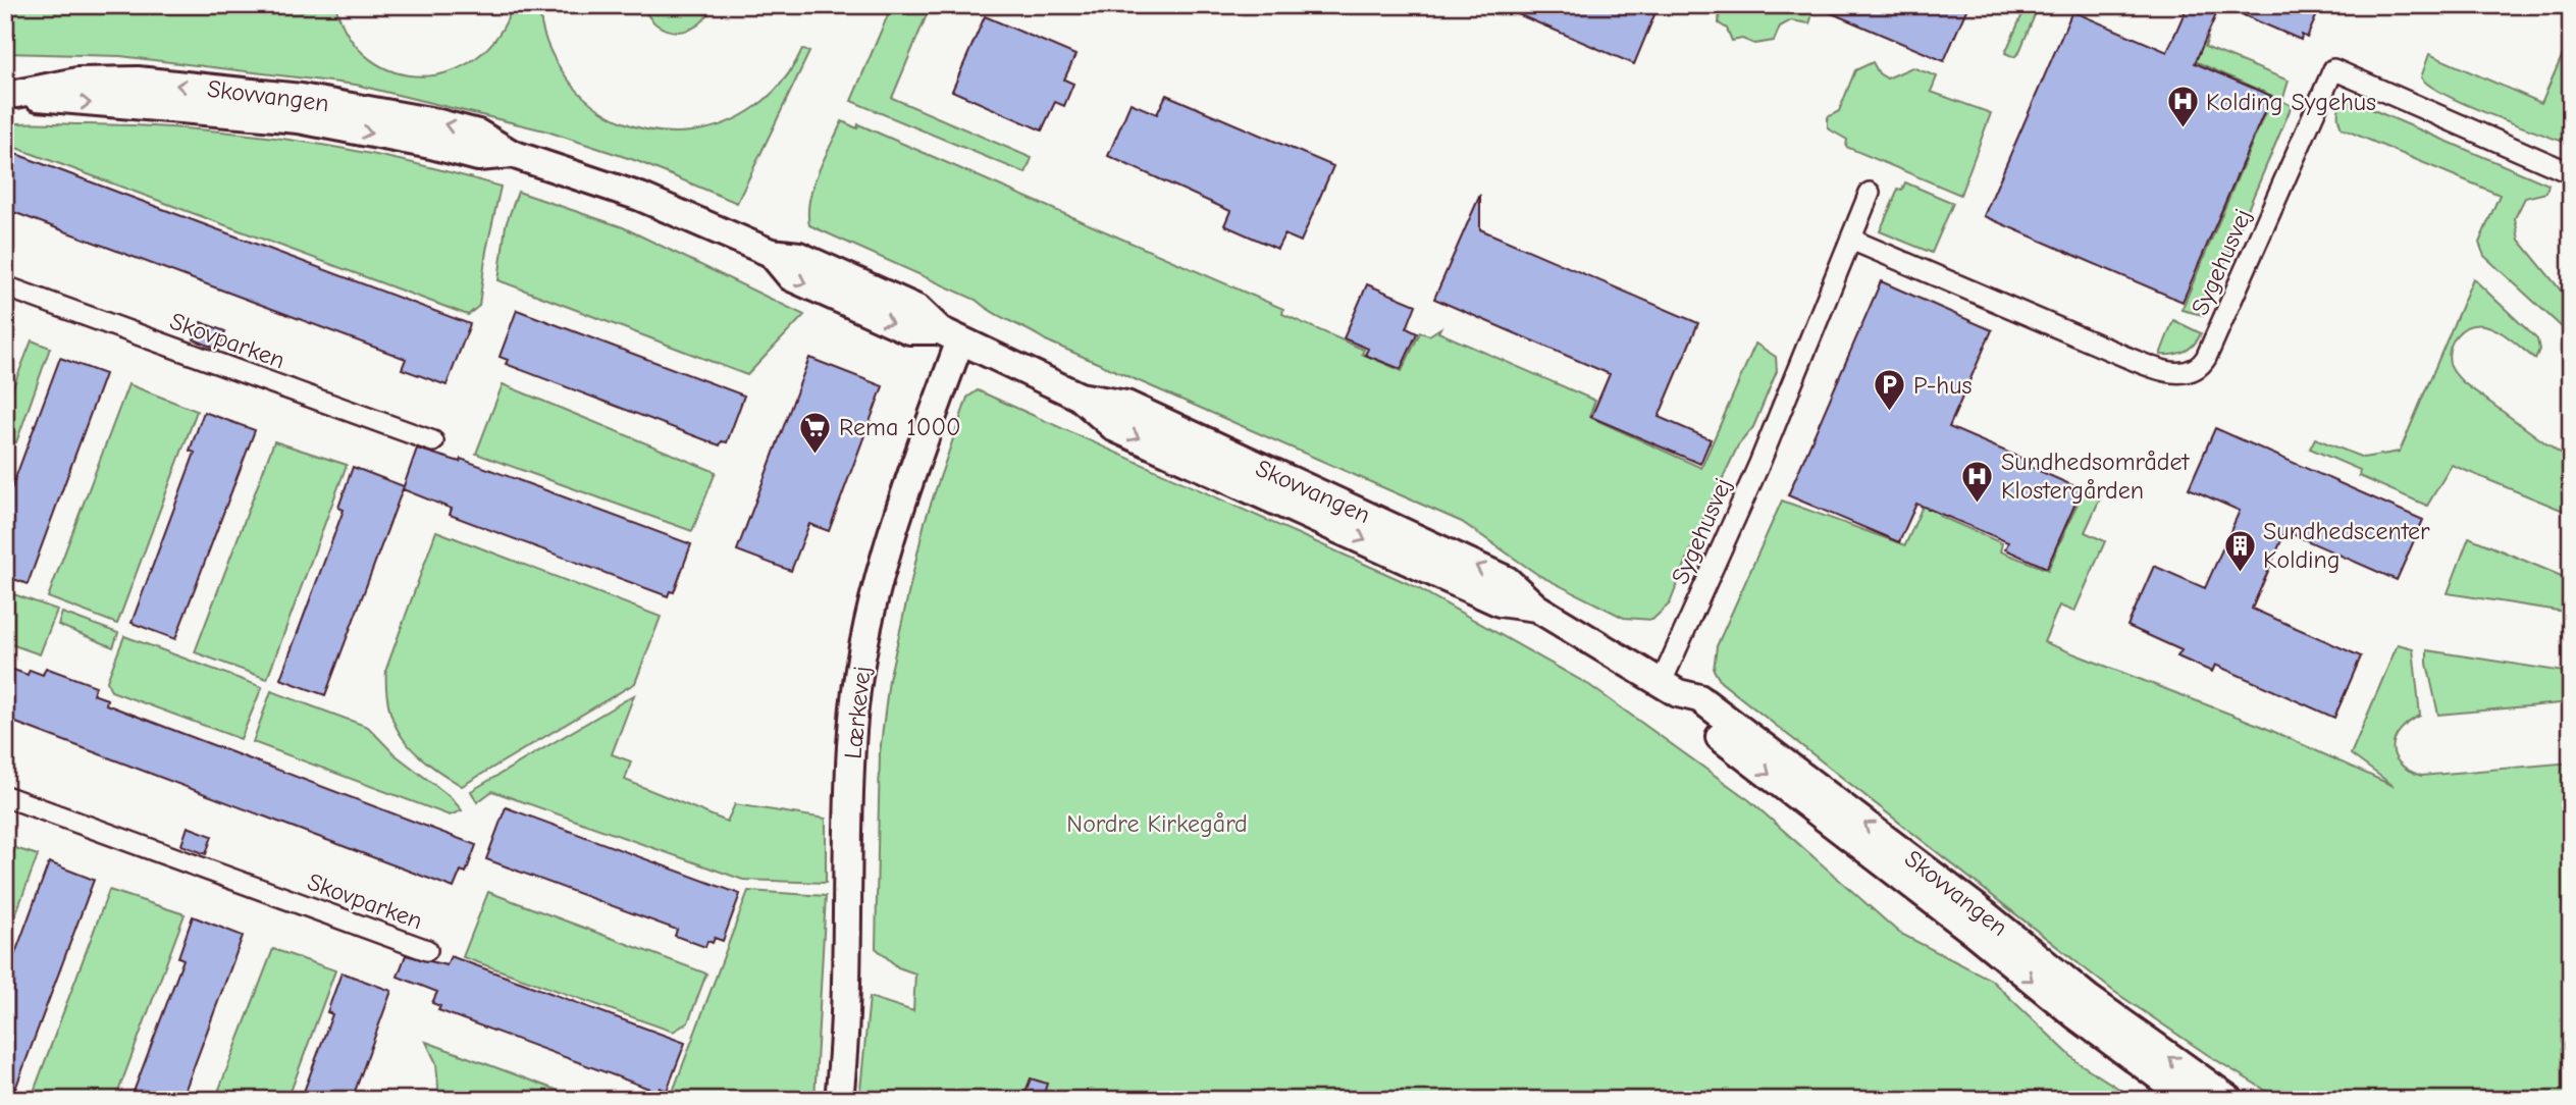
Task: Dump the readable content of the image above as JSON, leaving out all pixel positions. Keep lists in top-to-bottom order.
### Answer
{
  "streets": {
    "street": [
      "Skovvangen",
      "Sygehusvej",
      "Skovparken",
      "Lærkevej"
    ]
  },
  "crossings": [
    ["Skovvangen", "Sygehusvej"],
    ["Skovvangen", "Lærkevej"]
  ],
  "parks": ["Nordre Kirkegård"],
  "places": {
    "hospital": ["Kolding Sygehus", "Sundhedsområdet Klostergården"],
    "parking": ["P-hus"],
    "supermarket": ["Rema 1000"],
    "building": ["Sundhedscenter Kolding"]
  }
}
